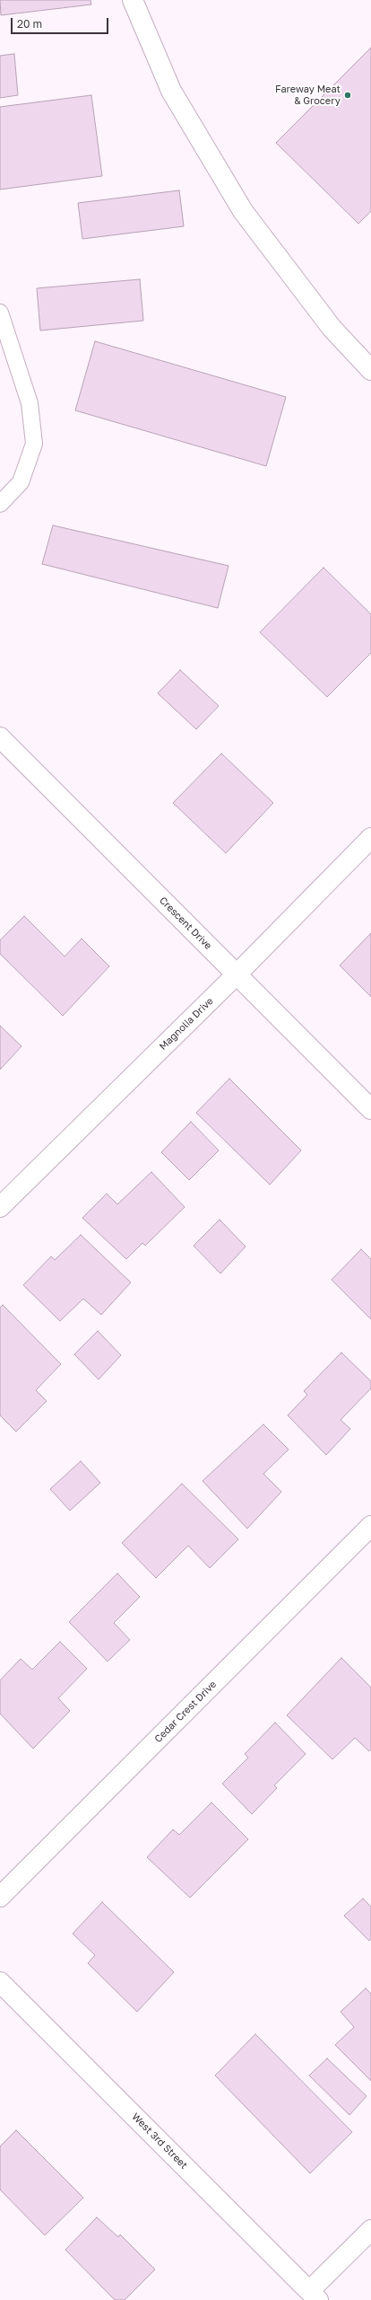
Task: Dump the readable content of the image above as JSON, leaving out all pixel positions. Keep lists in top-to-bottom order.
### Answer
{
  "streets": {
    "street": [
      "Crescent Drive",
      "Magnolia Drive",
      "Cedar Crest Drive",
      "West 3rd Street"
    ]
  },
  "crossings": [
    ["Crescent Drive", "Magnolia Drive"]
  ],
  "places": ["Fareway Meat & Grocery"],
  "scale_bar": "20 m"
}
